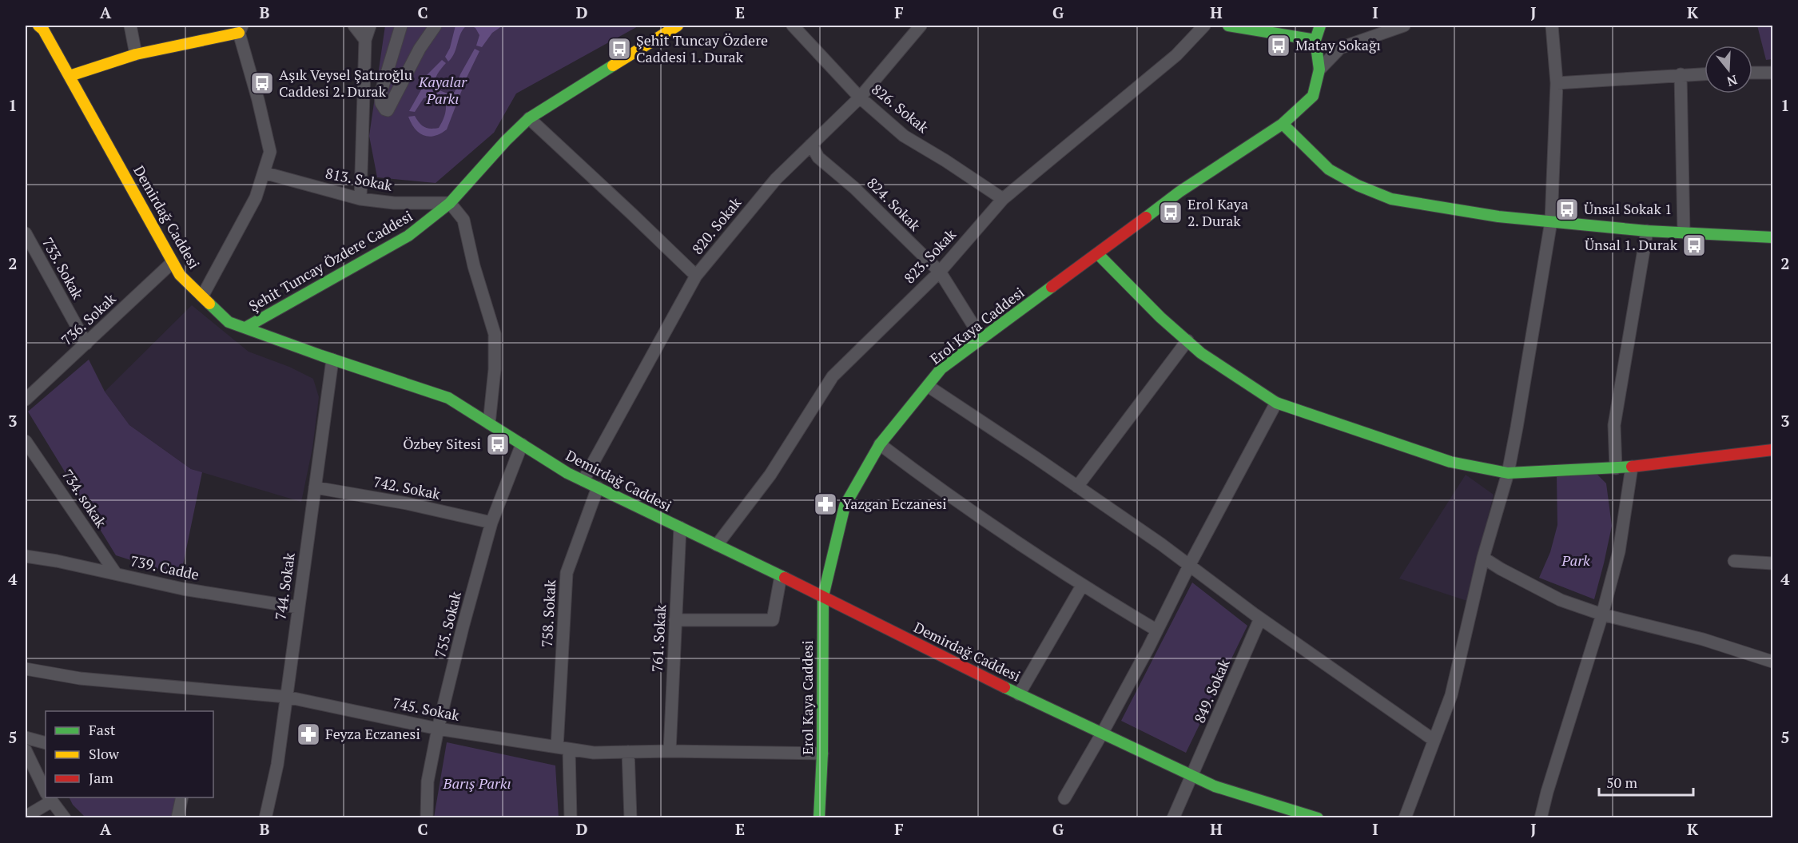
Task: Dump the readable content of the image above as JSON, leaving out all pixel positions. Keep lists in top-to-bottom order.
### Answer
{
  "streets": {
    "street": [
      "826. Sokak",
      "813. Sokak",
      "824. Sokak",
      "Demirdağ Caddesi",
      "820. Sokak",
      "823. Sokak",
      "Şehit Tuncay Özdere Caddesi",
      "733. Sokak",
      "736. Sokak",
      "Erol Kaya Caddesi",
      "742. Sokak",
      "734. sokak",
      "739. Cadde",
      "744. Sokak",
      "758. Sokak",
      "755. Sokak",
      "761. Sokak",
      "849. Sokak",
      "745. Sokak"
    ]
  },
  "crossings": [
    ["826. Sokak", "820. Sokak"],
    ["826. Sokak", "823. Sokak"],
    ["813. Sokak", "Şehit Tuncay Özdere Caddesi"],
    ["824. Sokak", "820. Sokak"],
    ["824. Sokak", "823. Sokak"],
    ["824. Sokak", "Erol Kaya Caddesi"],
    ["Demirdağ Caddesi", "820. Sokak"],
    ["Demirdağ Caddesi", "823. Sokak"],
    ["Demirdağ Caddesi", "Şehit Tuncay Özdere Caddesi"],
    ["Demirdağ Caddesi", "736. Sokak"],
    ["Demirdağ Caddesi", "Erol Kaya Caddesi"],
    ["Demirdağ Caddesi", "744. Sokak"],
    ["Demirdağ Caddesi", "758. Sokak"],
    ["Demirdağ Caddesi", "755. Sokak"],
    ["Demirdağ Caddesi", "761. Sokak"],
    ["Demirdağ Caddesi", "849. Sokak"],
    ["733. Sokak", "736. Sokak"],
    ["Erol Kaya Caddesi", "745. Sokak"],
    ["742. Sokak", "744. Sokak"],
    ["742. Sokak", "755. Sokak"],
    ["734. sokak", "739. Cadde"],
    ["739. Cadde", "744. Sokak"],
    ["744. Sokak", "745. Sokak"],
    ["758. Sokak", "745. Sokak"],
    ["755. Sokak", "745. Sokak"],
    ["761. Sokak", "745. Sokak"]
  ],
  "parks": ["Kayalar Parkı", "Park", "Barış Parkı"],
  "places": {
    "bus stop": [
      "Matay Sokağı",
      "Şehit Tuncay Özdere Caddesi 1. Durak",
      "Aşık Veysel Şatıroğlu Caddesi 2. Durak",
      "Ünsal Sokak 1",
      "Erol Kaya 2. Durak",
      "Ünsal 1. Durak",
      "Özbey Sitesi"
    ],
    "pharmacy": ["Yazgan Eczanesi", "Feyza Eczanesi"]
  },
  "legend": ["Fast", "Slow", "Jam"],
  "scale_bar": "50 m",
  "north": "bottom",
  "grid": {
    "columns": [
      "A",
      "B",
      "C",
      "D",
      "E",
      "F",
      "G",
      "H",
      "I",
      "J",
      "K"
    ],
    "rows": [
      "1",
      "2",
      "3",
      "4",
      "5"
    ]
  }
}
